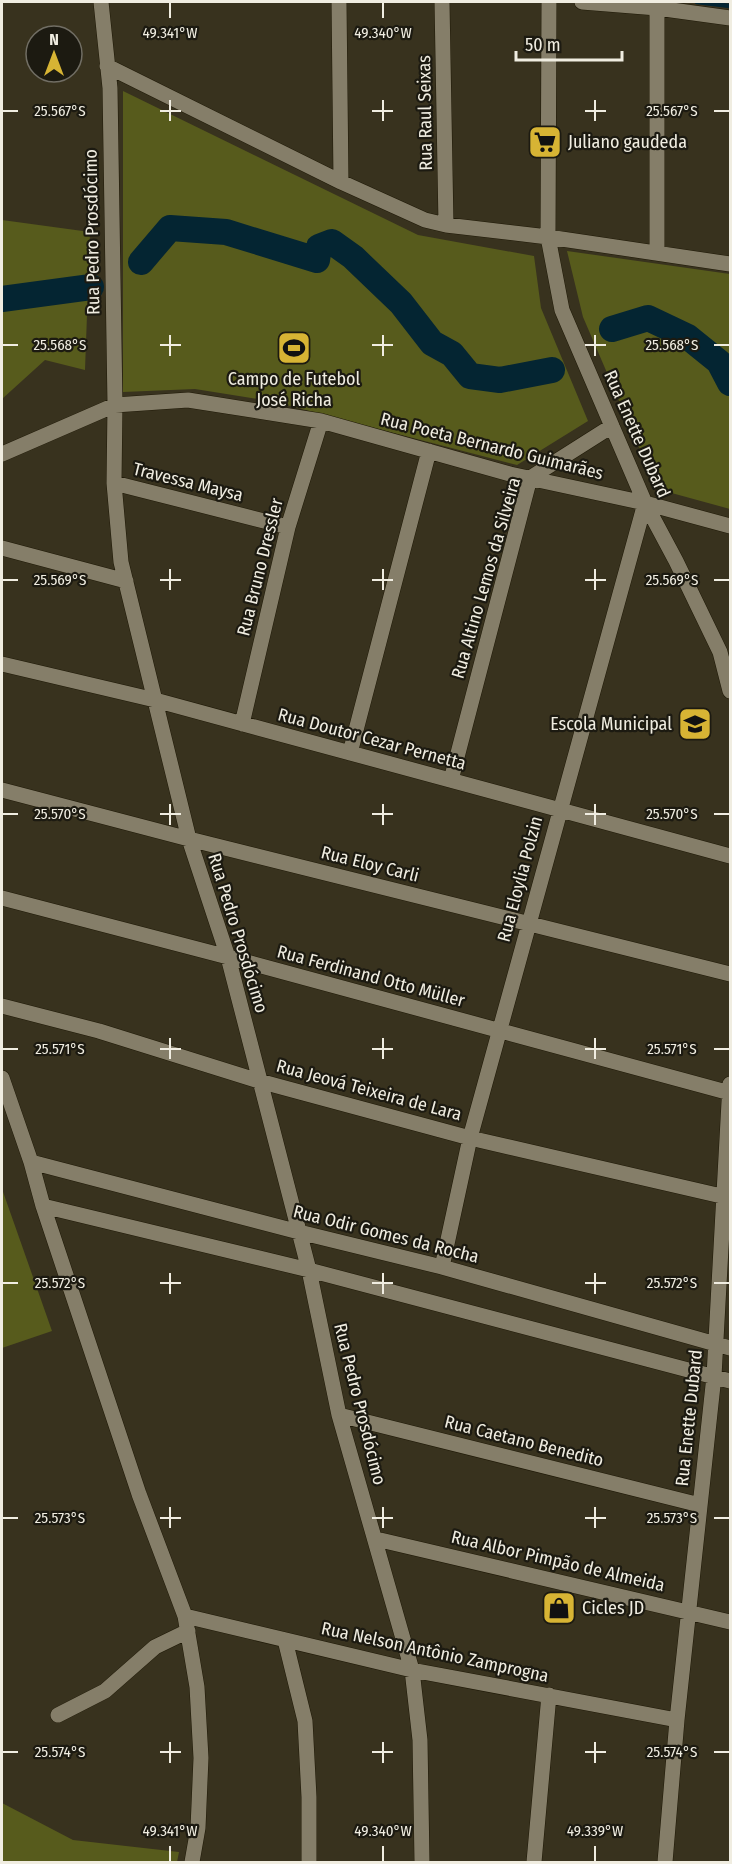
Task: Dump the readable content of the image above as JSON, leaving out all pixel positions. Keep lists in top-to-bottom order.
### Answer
{
  "streets": {
    "street": [
      "Rua Raul Seixas",
      "Rua Pedro Prosdócimo",
      "Rua Enette Dubard",
      "Rua Poeta Bernardo Guimarães",
      "Travessa Maysa",
      "Rua Bruno Dressler",
      "Rua Altino Lemos da Silveira",
      "Rua Doutor Cezar Pernetta",
      "Rua Eloy Carli",
      "Rua Eloylia Polzin",
      "Rua Ferdinand Otto Müller",
      "Rua Jeová Teixeira de Lara",
      "Rua Odir Gomes da Rocha",
      "Rua Caetano Benedito",
      "Rua Albor Pimpão de Almeida",
      "Rua Nelson Antônio Zamprogna"
    ]
  },
  "crossings": [
    ["Rua Pedro Prosdócimo", "Rua Poeta Bernardo Guimarães"],
    ["Rua Pedro Prosdócimo", "Travessa Maysa"],
    ["Rua Pedro Prosdócimo", "Rua Doutor Cezar Pernetta"],
    ["Rua Pedro Prosdócimo", "Rua Eloy Carli"],
    ["Rua Pedro Prosdócimo", "Rua Ferdinand Otto Müller"],
    ["Rua Pedro Prosdócimo", "Rua Jeová Teixeira de Lara"],
    ["Rua Pedro Prosdócimo", "Rua Odir Gomes da Rocha"],
    ["Rua Pedro Prosdócimo", "Rua Caetano Benedito"],
    ["Rua Pedro Prosdócimo", "Rua Albor Pimpão de Almeida"],
    ["Rua Pedro Prosdócimo", "Rua Nelson Antônio Zamprogna"],
    ["Rua Enette Dubard", "Rua Poeta Bernardo Guimarães"],
    ["Rua Enette Dubard", "Rua Altino Lemos da Silveira"],
    ["Rua Enette Dubard", "Rua Eloylia Polzin"],
    ["Rua Enette Dubard", "Rua Ferdinand Otto Müller"],
    ["Rua Enette Dubard", "Rua Jeová Teixeira de Lara"],
    ["Rua Enette Dubard", "Rua Odir Gomes da Rocha"],
    ["Rua Enette Dubard", "Rua Caetano Benedito"],
    ["Rua Enette Dubard", "Rua Albor Pimpão de Almeida"],
    ["Rua Enette Dubard", "Rua Nelson Antônio Zamprogna"],
    ["Rua Poeta Bernardo Guimarães", "Rua Bruno Dressler"],
    ["Rua Poeta Bernardo Guimarães", "Rua Altino Lemos da Silveira"],
    ["Rua Poeta Bernardo Guimarães", "Rua Eloylia Polzin"],
    ["Travessa Maysa", "Rua Bruno Dressler"],
    ["Rua Bruno Dressler", "Rua Doutor Cezar Pernetta"],
    ["Rua Altino Lemos da Silveira", "Rua Doutor Cezar Pernetta"],
    ["Rua Doutor Cezar Pernetta", "Rua Eloylia Polzin"],
    ["Rua Eloy Carli", "Rua Eloylia Polzin"],
    ["Rua Eloylia Polzin", "Rua Ferdinand Otto Müller"],
    ["Rua Eloylia Polzin", "Rua Jeová Teixeira de Lara"],
    ["Rua Eloylia Polzin", "Rua Odir Gomes da Rocha"]
  ],
  "places": {
    "supermarket": ["Juliano gaudeda"],
    "sports": ["Campo de Futebol José Richa"],
    "school or university": ["Escola Municipal"],
    "shop": ["Cicles JD"]
  },
  "scale_bar": "50 m",
  "north": "top",
  "coordinates": [
    "49.341°W",
    "49.340°W",
    "25.567°S",
    "25.568°S",
    "25.569°S",
    "25.570°S",
    "25.571°S",
    "25.572°S",
    "25.573°S",
    "25.574°S",
    "49.339°W"
  ]
}
